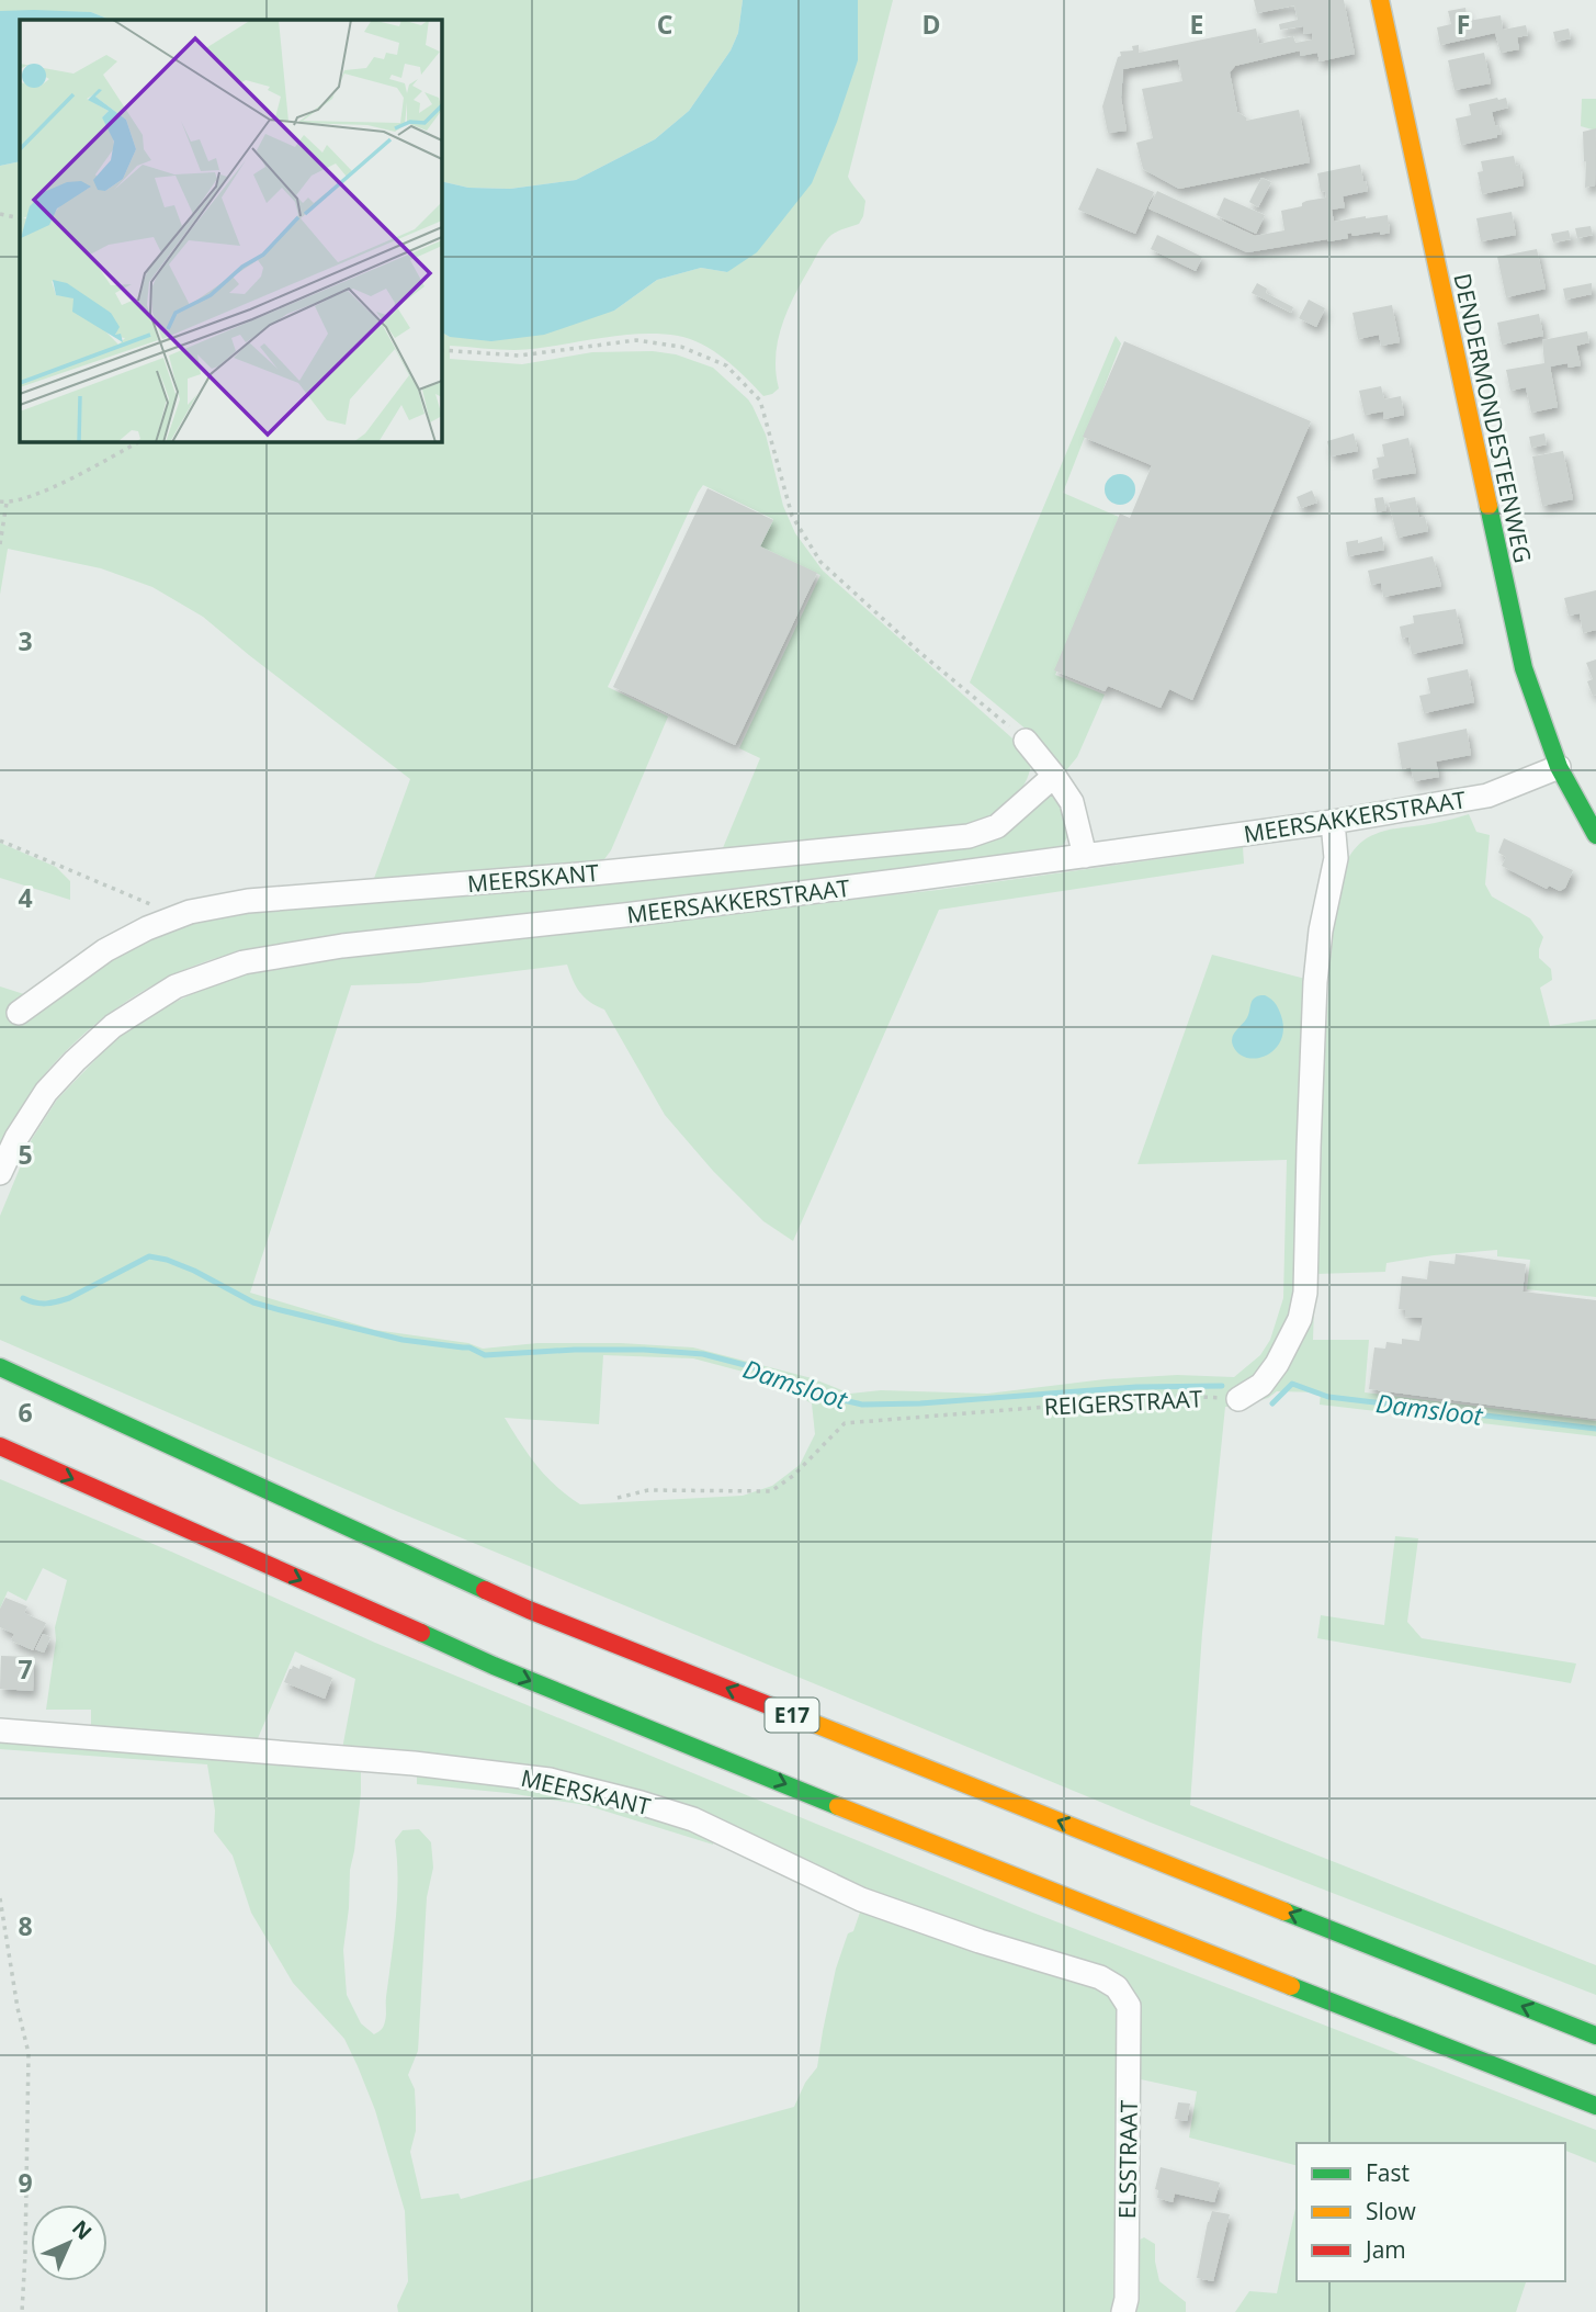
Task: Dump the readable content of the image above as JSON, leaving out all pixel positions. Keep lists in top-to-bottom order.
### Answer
{
  "streets": {
    "main road": ["DENDERMONDESTEENWEG", "E17"],
    "street": ["MEERSAKKERSTRAAT", "MEERSKANT", "ELSSTRAAT"],
    "path": ["REIGERSTRAAT"]
  },
  "crossings": [
    ["DENDERMONDESTEENWEG", "MEERSAKKERSTRAAT"],
    ["MEERSKANT", "ELSSTRAAT"]
  ],
  "water": ["Damsloot"],
  "legend": ["Fast", "Slow", "Jam"],
  "north": "top right",
  "grid": {
    "columns": [
      "C",
      "D",
      "E",
      "F"
    ],
    "rows": [
      "3",
      "4",
      "5",
      "6",
      "7",
      "8",
      "9"
    ]
  }
}
